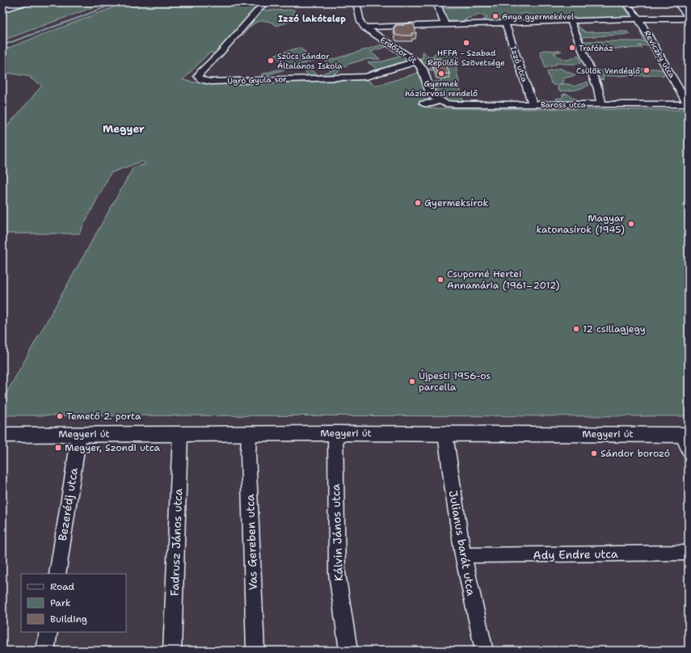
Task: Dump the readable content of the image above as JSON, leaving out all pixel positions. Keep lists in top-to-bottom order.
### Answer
{
  "streets": {
    "main road": ["Megyeri út"],
    "street": [
      "Erdősor út",
      "Reviczky utca",
      "Izzó utca",
      "Ugró Gyula sor",
      "Baross utca",
      "Bezerédj utca",
      "Kálvin János utca",
      "Fadrusz János utca",
      "Vas Gereben utca",
      "Julianus barát utca",
      "Ady Endre utca"
    ]
  },
  "crossings": [
    ["Erdősor út", "Ugró Gyula sor"],
    ["Erdősor út", "Baross utca"],
    ["Reviczky utca", "Baross utca"],
    ["Izzó utca", "Baross utca"],
    ["Megyeri út", "Bezerédj utca"],
    ["Megyeri út", "Kálvin János utca"],
    ["Megyeri út", "Fadrusz János utca"],
    ["Megyeri út", "Vas Gereben utca"],
    ["Megyeri út", "Julianus barát utca"],
    ["Julianus barát utca", "Ady Endre utca"]
  ],
  "districts": ["Izzó lakótelep", "Megyer"],
  "places": {
    "other": [
      "Anya gyermekével",
      "HFFA - Szabad Repülők Szövetsége",
      "Trafóház",
      "Szűcs Sándor Általános Iskola",
      "Csülök Vendéglő",
      "Gyermek háziorvosi rendelő",
      "Gyermeksírok",
      "Magyar katonasírok (1945)",
      "Csuporné Hertei Annamária (1961–2012)",
      "12 csillagjegy",
      "Újpesti 1956-os parcella",
      "Temető 2. porta",
      "Sándor borozó"
    ],
    "transit": ["Megyer, Szondi utca"]
  },
  "legend": ["Road", "Park", "Building"]
}
